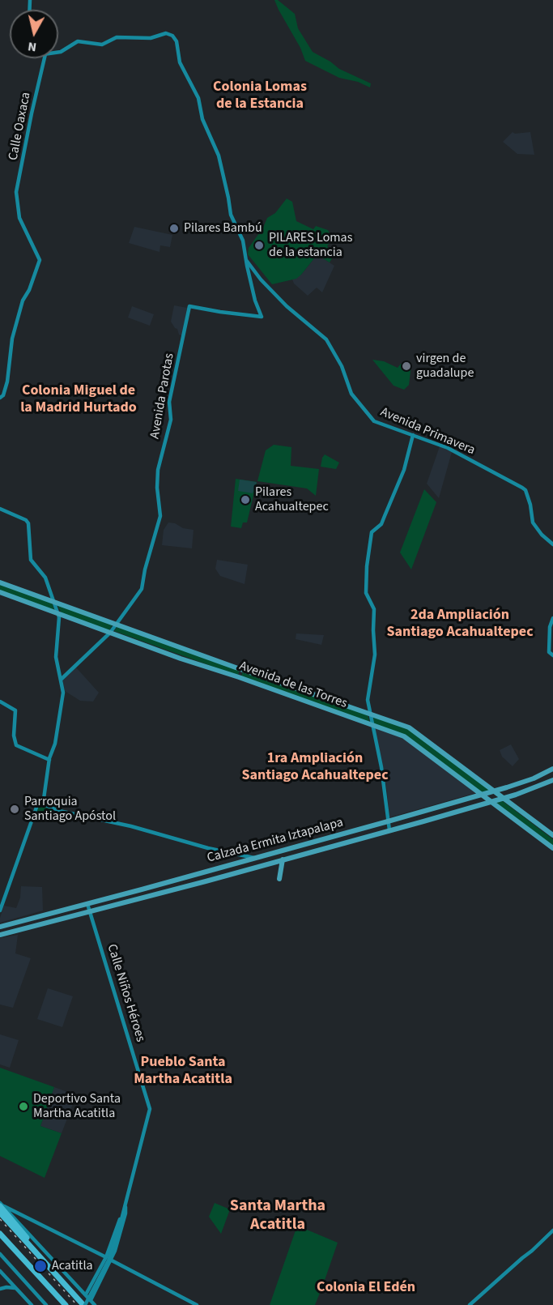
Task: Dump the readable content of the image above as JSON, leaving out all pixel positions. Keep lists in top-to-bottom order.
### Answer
{
  "streets": {
    "main road": ["Avenida de las Torres", "Calzada Ermita Iztapalapa"],
    "street": [
      "Calle Oaxaca",
      "Avenida Parotas",
      "Avenida Primavera",
      "Calle Niños Héroes"
    ]
  },
  "crossings": [
    ["Avenida Parotas", "Avenida Primavera"],
    ["Avenida Parotas", "Avenida de las Torres"],
    ["Avenida de las Torres", "Calzada Ermita Iztapalapa"],
    ["Calzada Ermita Iztapalapa", "Calle Niños Héroes"]
  ],
  "districts": [
    "Colonia Lomas de la Estancia",
    "Colonia Miguel de la Madrid Hurtado",
    "2da Ampliación Santiago Acahualtepec",
    "1ra Ampliación Santiago Acahualtepec",
    "Pueblo Santa Martha Acatitla",
    "Santa Martha Acatitla",
    "Colonia El Edén"
  ],
  "places": [
    "Pilares Bambú",
    "PILARES Lomas de la estancia",
    "virgen de guadalupe",
    "Pilares Acahualtepec",
    "Parroquia Santiago Apóstol",
    "Deportivo Santa Martha Acatitla",
    "Acatitla"
  ],
  "north": "bottom"
}
